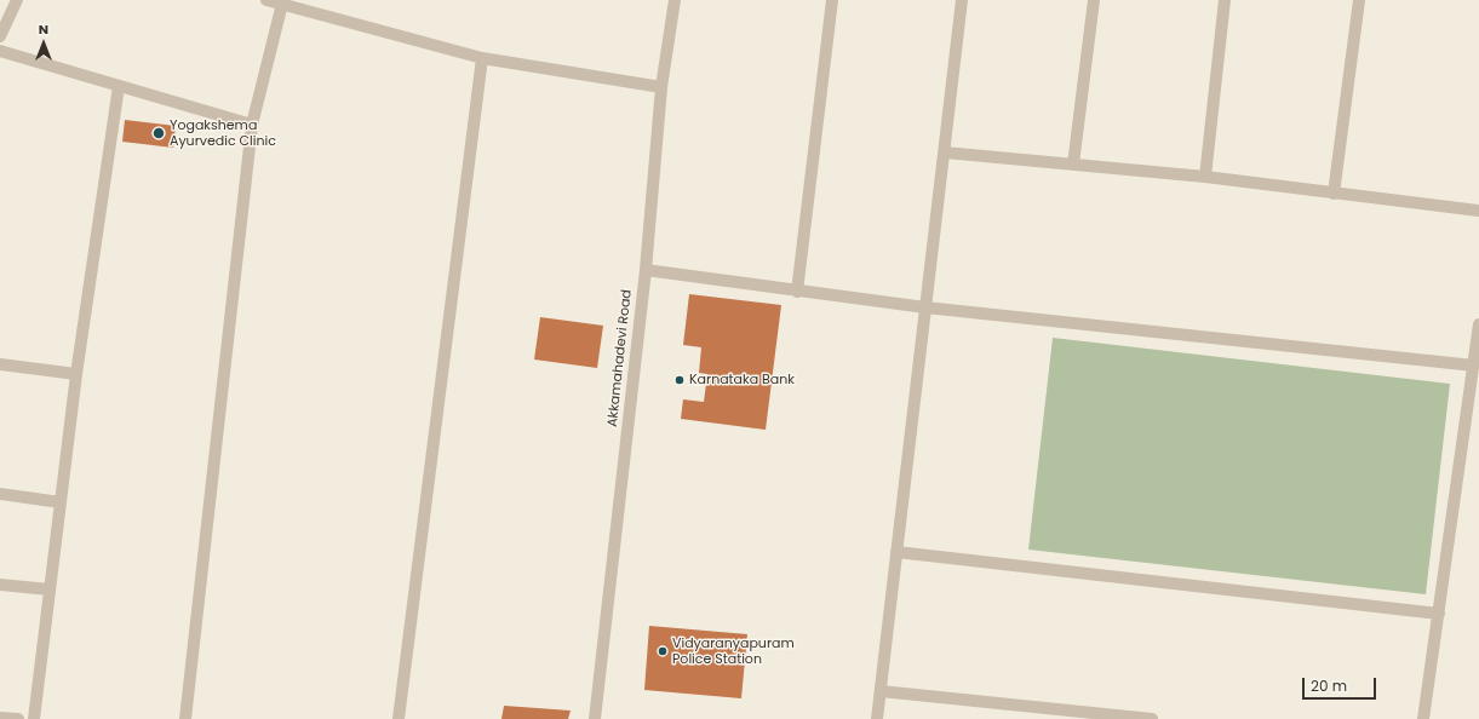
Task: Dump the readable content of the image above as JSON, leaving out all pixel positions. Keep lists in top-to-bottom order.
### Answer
{
  "streets": {
    "street": ["Akkamahadevi Road"]
  },
  "places": ["Yogakshema Ayurvedic Clinic", "Karnataka Bank", "Vidyaranyapuram Police Station"],
  "scale_bar": "20 m",
  "north": "top"
}
